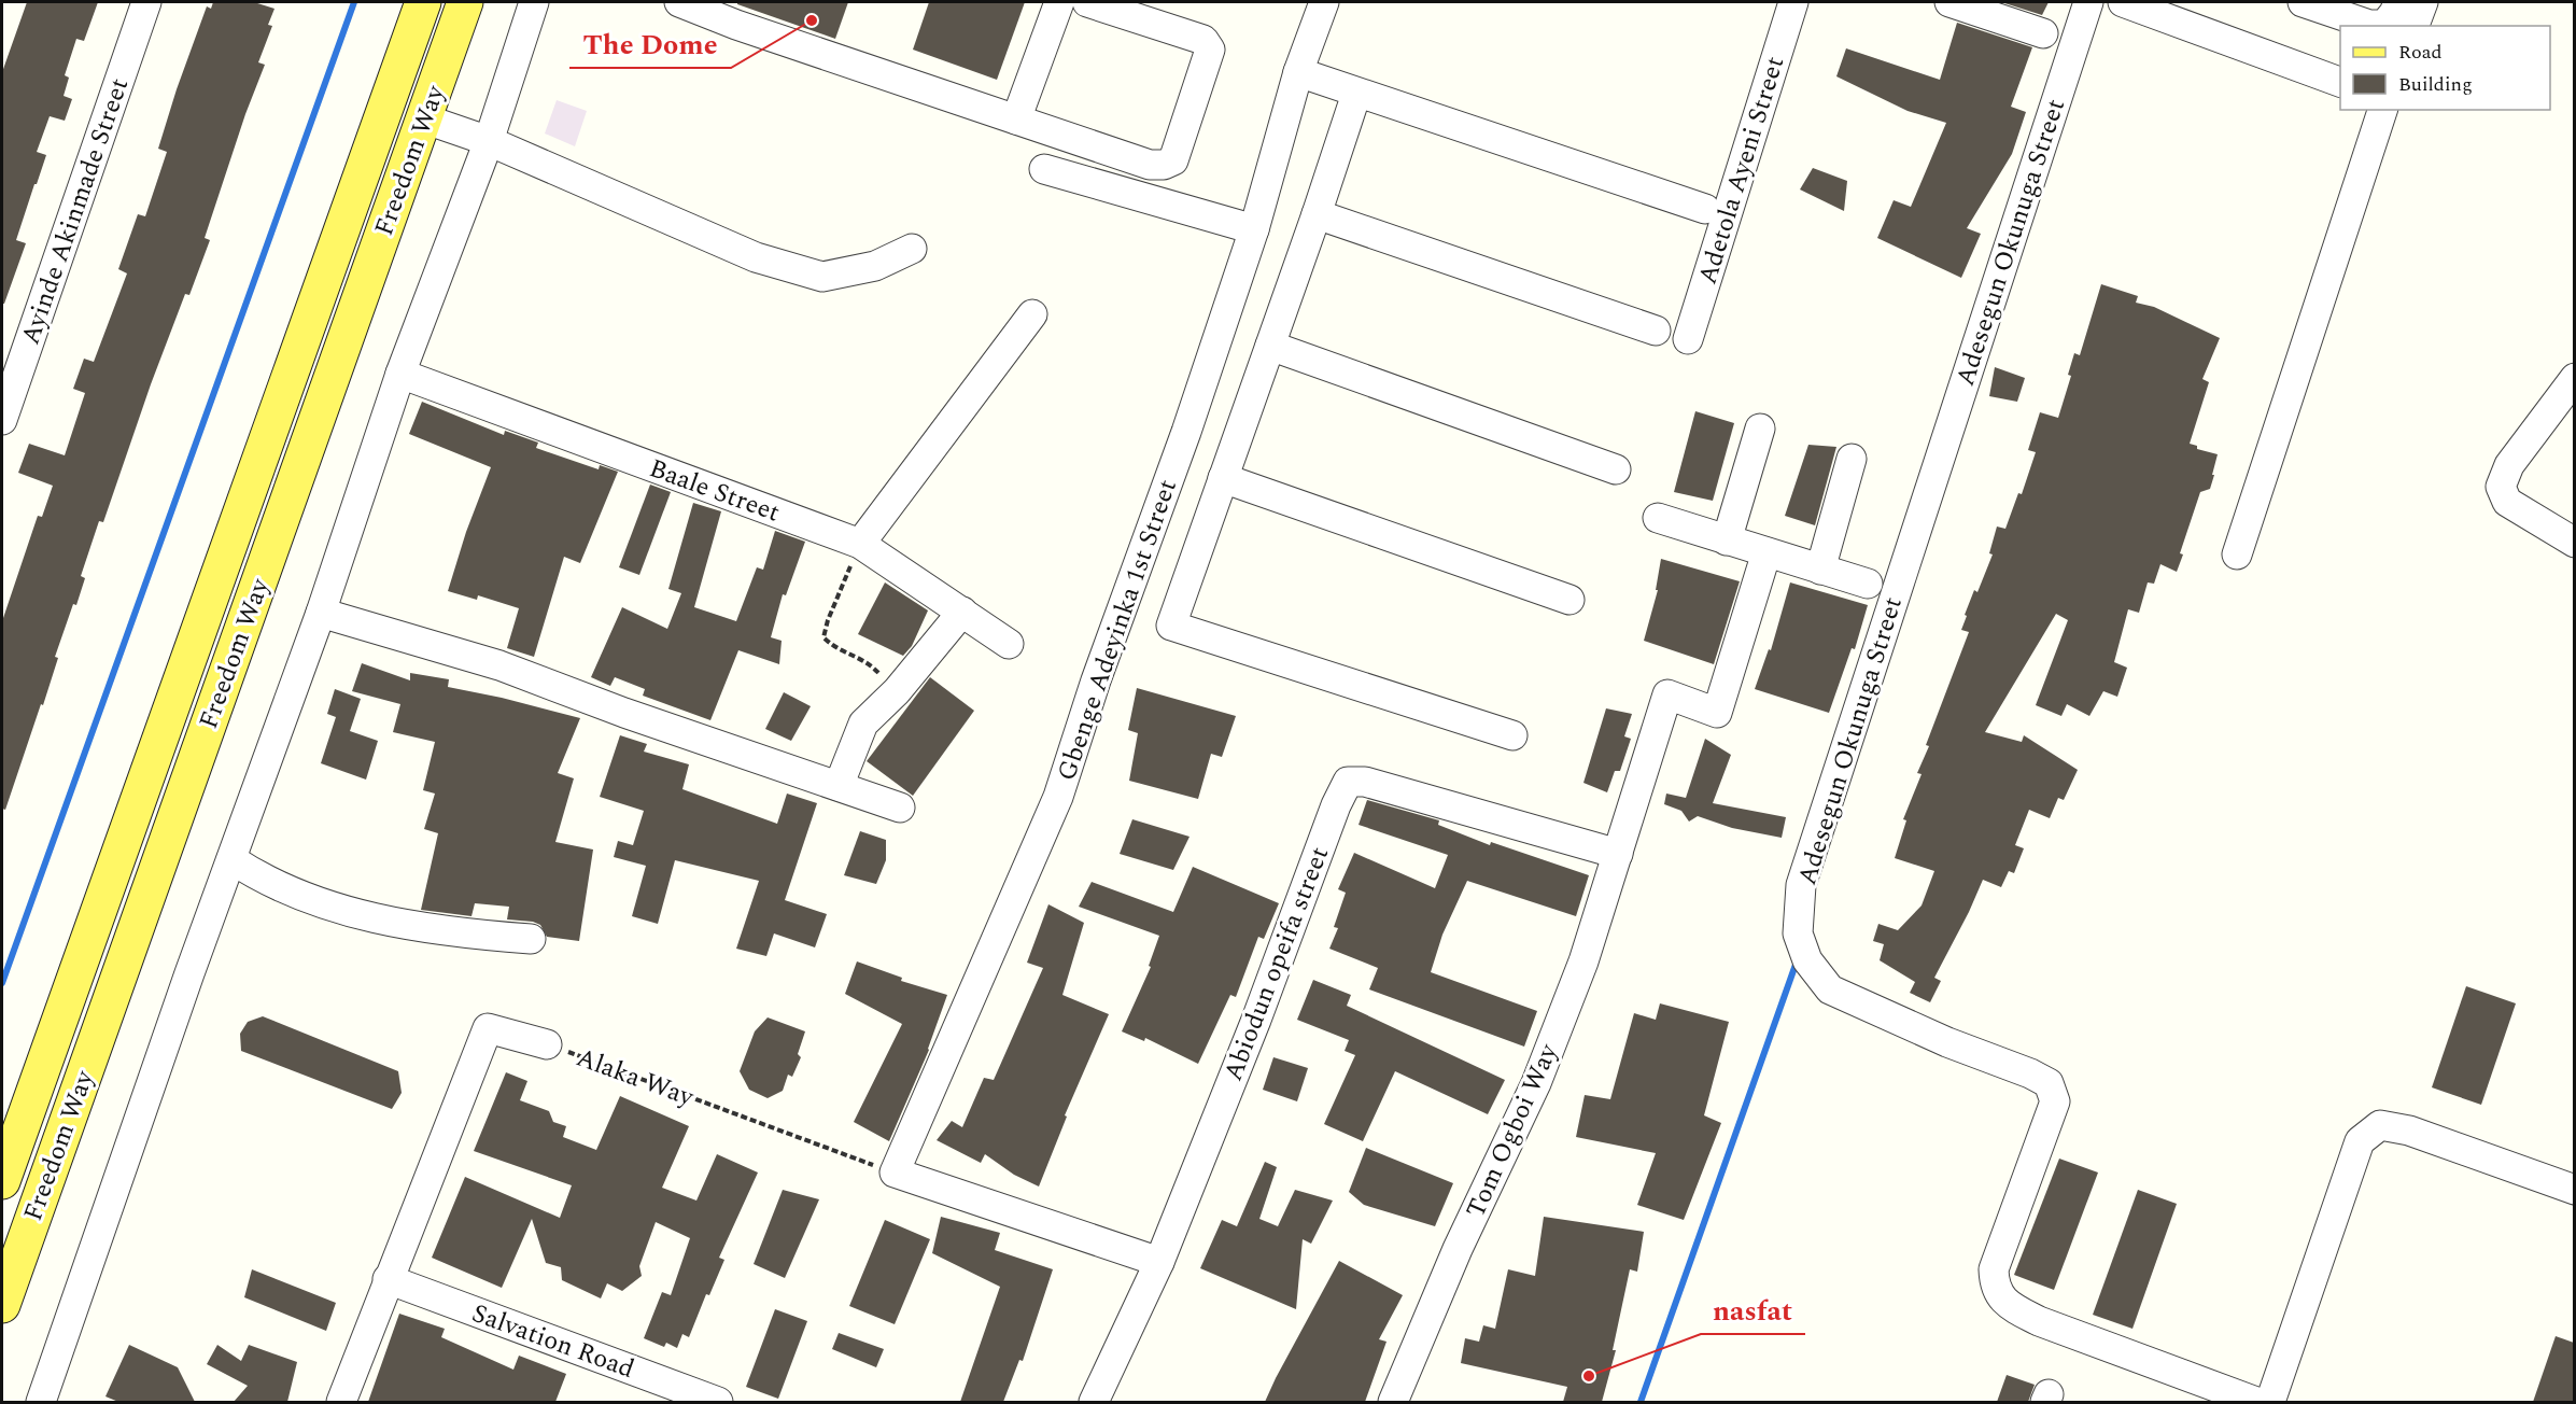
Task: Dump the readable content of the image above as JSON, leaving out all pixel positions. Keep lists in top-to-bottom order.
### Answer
{
  "streets": {
    "main road": ["Freedom Way"],
    "street": [
      "Adetola Ayeni Street",
      "Ayinde Akinmade Street",
      "Adesegun Okunuga Street",
      "Baale Street",
      "Gbenge Adeyinka 1st Street",
      "Abiodun opeifa street",
      "Alaka Way",
      "Tom Ogboi Way",
      "Salvation Road"
    ]
  },
  "crossings": [
    ["Gbenge Adeyinka 1st Street", "Alaka Way"],
    ["Abiodun opeifa street", "Tom Ogboi Way"],
    ["Alaka Way", "Salvation Road"]
  ],
  "places": ["The Dome", "nasfat"],
  "legend": ["Road", "Building"]
}
